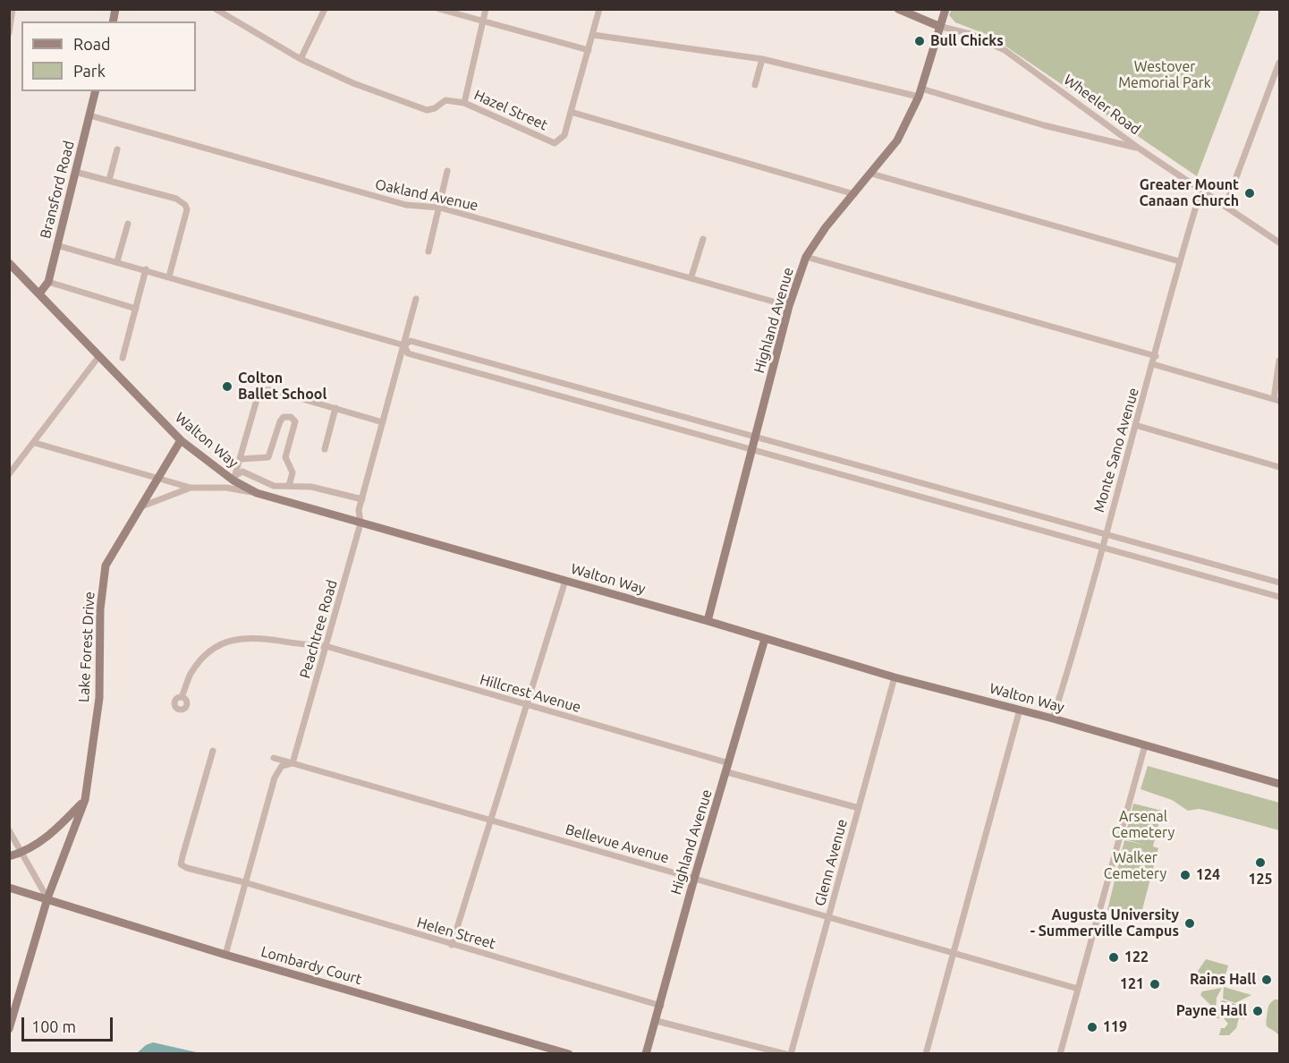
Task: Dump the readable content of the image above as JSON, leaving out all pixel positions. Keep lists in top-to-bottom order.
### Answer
{
  "streets": {
    "main road": [
      "Wheeler Road",
      "Bransford Road",
      "Highland Avenue",
      "Walton Way",
      "Lake Forest Drive",
      "Lombardy Court"
    ],
    "street": [
      "Hazel Street",
      "Oakland Avenue",
      "Monte Sano Avenue",
      "Peachtree Road",
      "Hillcrest Avenue",
      "Bellevue Avenue",
      "Glenn Avenue",
      "Helen Street"
    ]
  },
  "crossings": [
    ["Wheeler Road", "Highland Avenue"],
    ["Wheeler Road", "Monte Sano Avenue"],
    ["Hazel Street", "Highland Avenue"],
    ["Bransford Road", "Oakland Avenue"],
    ["Bransford Road", "Walton Way"],
    ["Oakland Avenue", "Highland Avenue"],
    ["Highland Avenue", "Walton Way"],
    ["Highland Avenue", "Hillcrest Avenue"],
    ["Highland Avenue", "Bellevue Avenue"],
    ["Highland Avenue", "Helen Street"],
    ["Walton Way", "Monte Sano Avenue"],
    ["Walton Way", "Peachtree Road"],
    ["Walton Way", "Lake Forest Drive"],
    ["Walton Way", "Glenn Avenue"],
    ["Peachtree Road", "Hillcrest Avenue"],
    ["Peachtree Road", "Bellevue Avenue"],
    ["Lake Forest Drive", "Lombardy Court"],
    ["Hillcrest Avenue", "Glenn Avenue"],
    ["Bellevue Avenue", "Glenn Avenue"]
  ],
  "parks": ["Westover Memorial Park", "Arsenal Cemetery", "Walker Cemetery"],
  "places": [
    "Bull Chicks",
    "Greater Mount Canaan Church",
    "Colton Ballet School",
    "125",
    "124",
    "Augusta University - Summerville Campus",
    "122",
    "Rains Hall",
    "121",
    "Payne Hall",
    "119"
  ],
  "legend": ["Road", "Park"],
  "scale_bar": "100 m"
}
